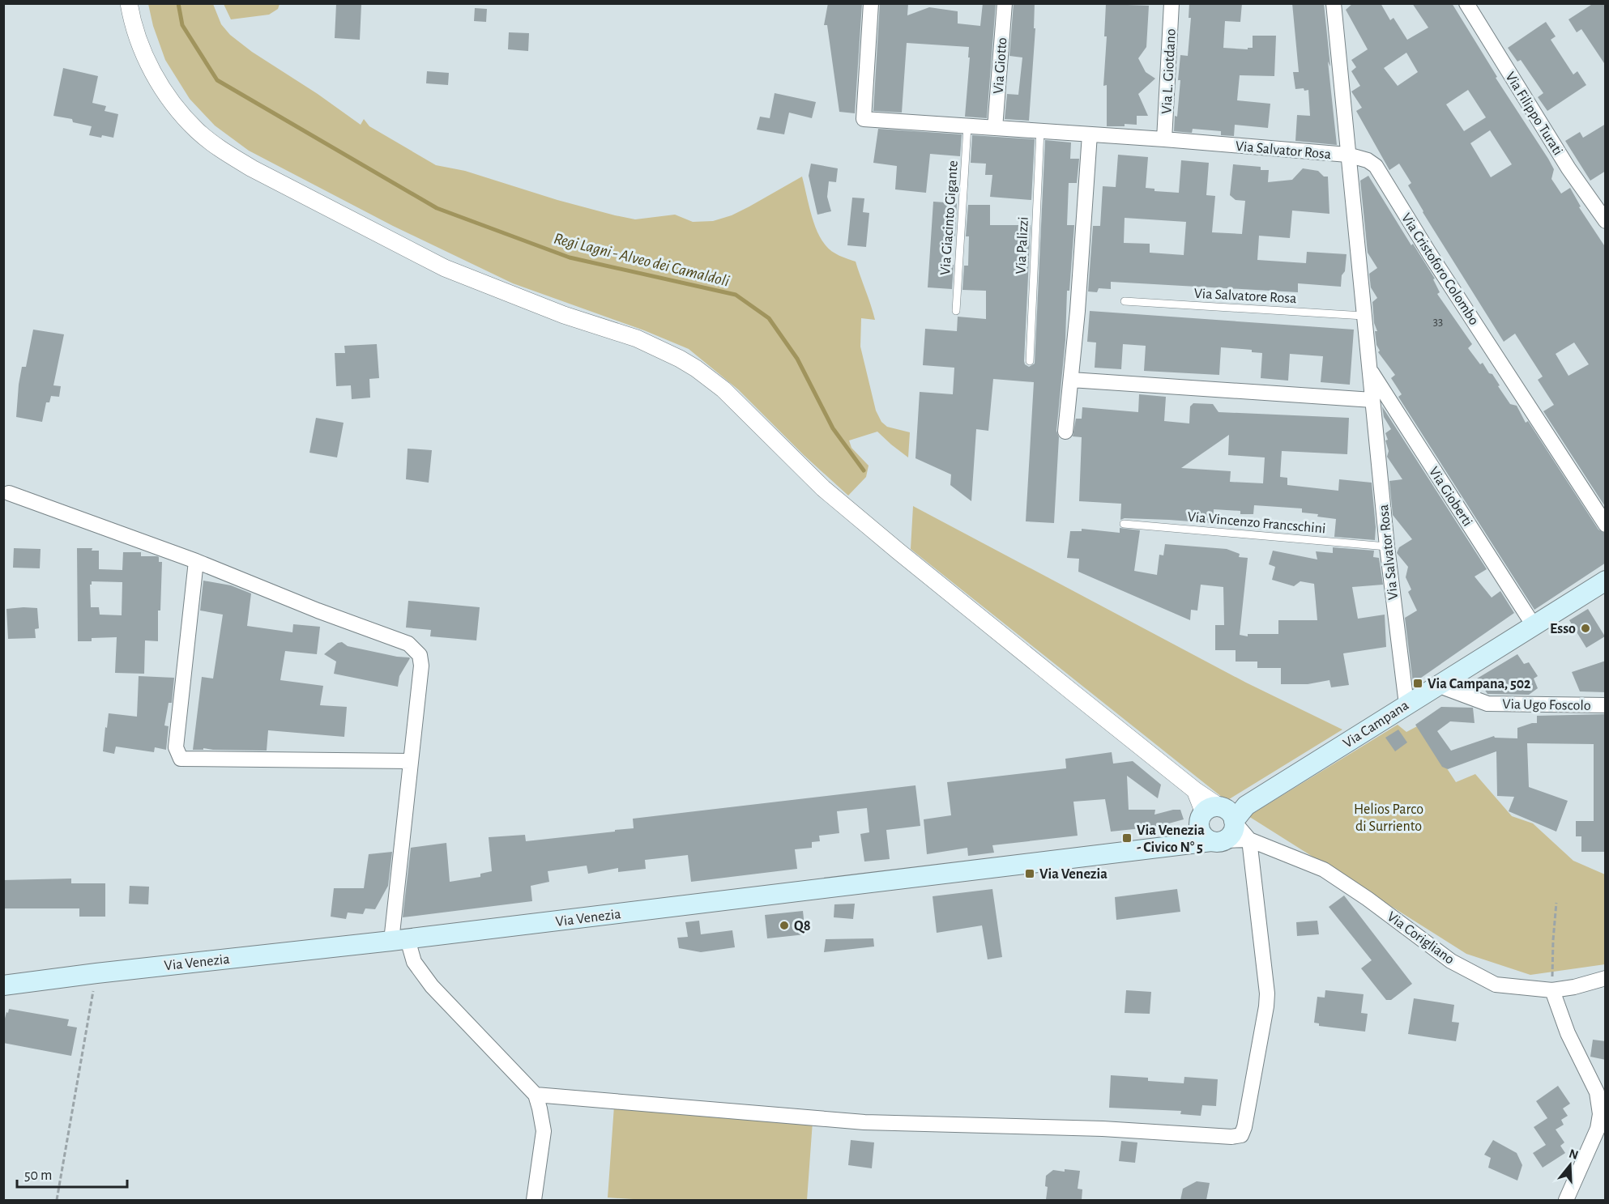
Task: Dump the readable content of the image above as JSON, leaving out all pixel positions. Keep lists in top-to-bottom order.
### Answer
{
  "streets": {
    "main road": ["Via Campana", "Via Venezia"],
    "street": [
      "Via Giotto",
      "Via L. Giotdano",
      "Via Filippo Turati",
      "Via Salvator Rosa",
      "Via Cristoforo Colombo",
      "Via Gioberti",
      "Via Ugo Foscolo",
      "Via Corigliano"
    ],
    "lane": [
      "Via Giacinto Gigante",
      "Via Palizzi",
      "Via Salvatore Rosa",
      "Via Vincenzo Francschini"
    ]
  },
  "crossings": [
    ["Via Giotto", "Via Salvator Rosa"],
    ["Via L. Giotdano", "Via Salvator Rosa"],
    ["Via Salvator Rosa", "Via Giacinto Gigante"],
    ["Via Salvator Rosa", "Via Palizzi"],
    ["Via Salvator Rosa", "Via Cristoforo Colombo"],
    ["Via Salvator Rosa", "Via Salvatore Rosa"],
    ["Via Salvator Rosa", "Via Gioberti"],
    ["Via Salvator Rosa", "Via Vincenzo Francschini"],
    ["Via Salvator Rosa", "Via Campana"],
    ["Via Gioberti", "Via Campana"],
    ["Via Ugo Foscolo", "Via Campana"]
  ],
  "water": ["Regi Lagni - Alveo dei Camaldoli"],
  "parks": ["Helios Parco di Surriento"],
  "places": {
    "other": ["Esso", "Q8"],
    "transit": ["Via Campana, 502", "Via Venezia - Civico N° 5", "Via Venezia"]
  },
  "house_numbers": ["33"],
  "scale_bar": "50 m",
  "north": "top"
}
